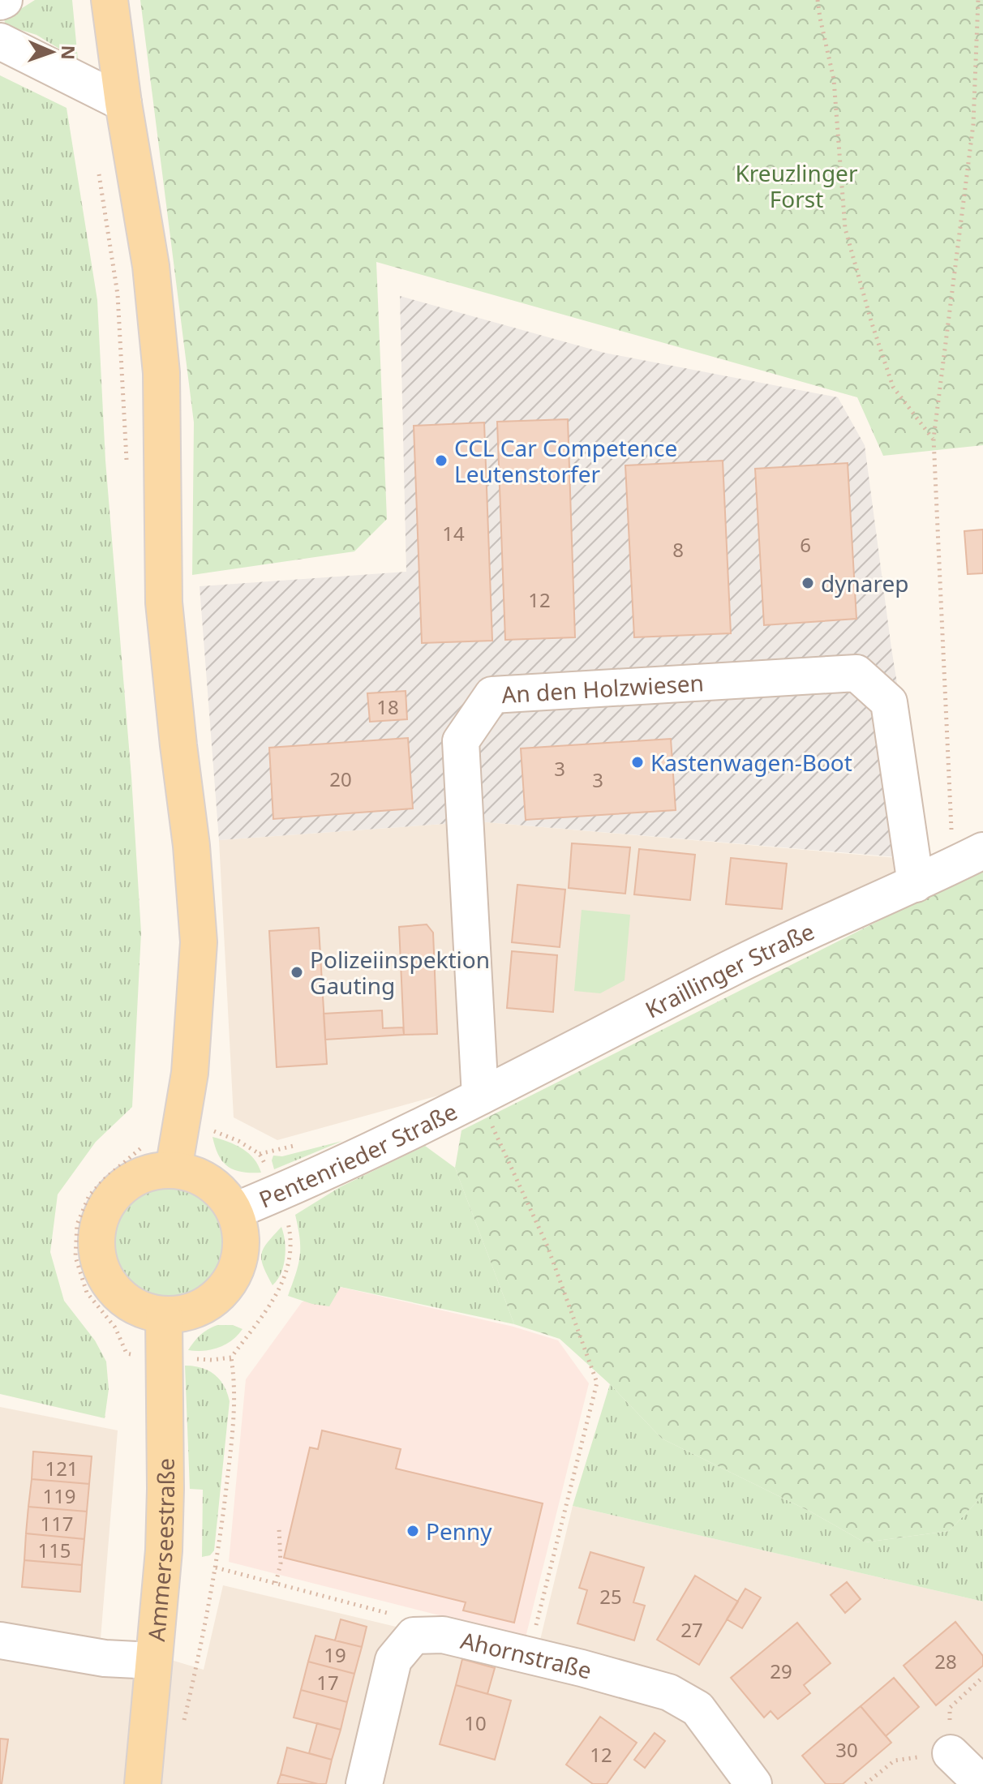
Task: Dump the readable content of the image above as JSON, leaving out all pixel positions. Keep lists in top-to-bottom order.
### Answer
{
  "streets": {
    "main road": ["Ammerseestraße"],
    "street": [
      "An den Holzwiesen",
      "Kraillinger Straße",
      "Pentenrieder Straße",
      "Ahornstraße"
    ]
  },
  "crossings": [
    ["An den Holzwiesen", "Kraillinger Straße"],
    ["An den Holzwiesen", "Pentenrieder Straße"],
    ["Kraillinger Straße", "Pentenrieder Straße"],
    ["Pentenrieder Straße", "Ammerseestraße"]
  ],
  "parks": ["Kreuzlinger Forst"],
  "places": [
    "CCL Car Competence Leutenstorfer",
    "dynarep",
    "Kastenwagen-Boot",
    "Polizeiinspektion Gauting",
    "Penny"
  ],
  "house_numbers": [
    "14",
    "6",
    "8",
    "12",
    "18",
    "3",
    "20",
    "3",
    "121",
    "119",
    "117",
    "115",
    "25",
    "27",
    "19",
    "28",
    "29",
    "17",
    "10",
    "30",
    "12"
  ],
  "north": "right"
}
